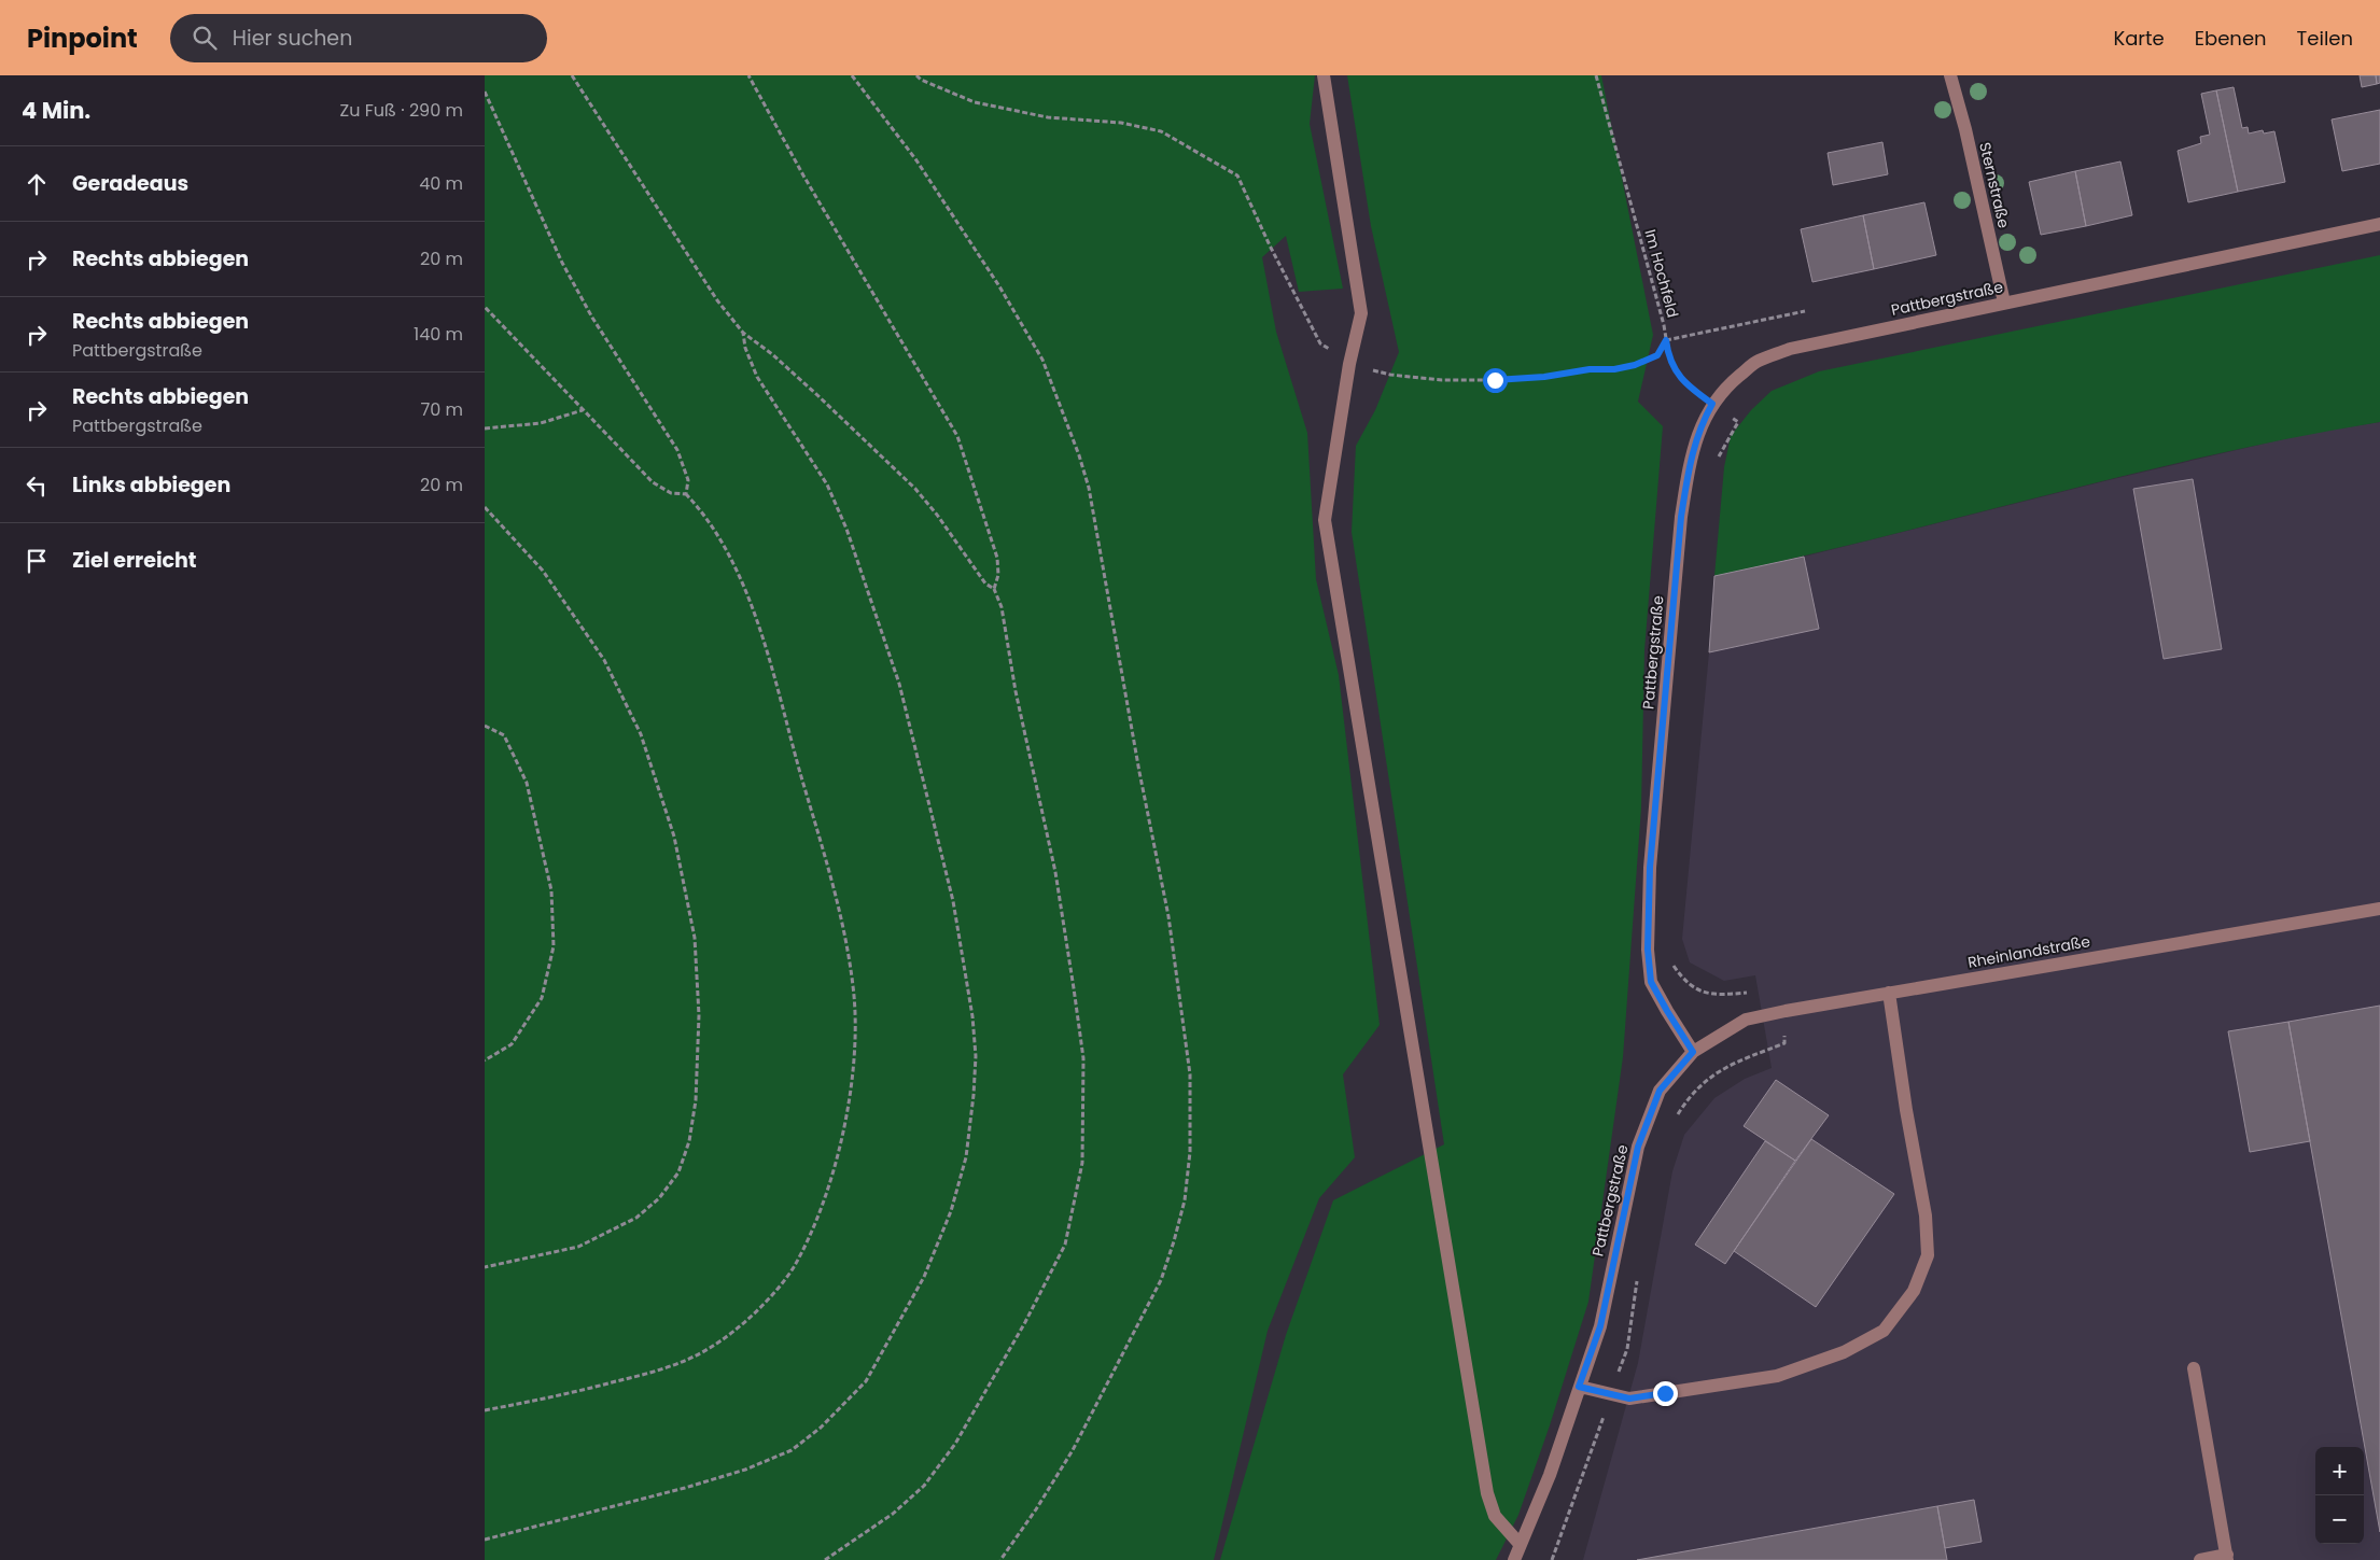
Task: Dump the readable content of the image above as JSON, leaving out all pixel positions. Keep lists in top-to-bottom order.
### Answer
{
  "streets": {
    "street": ["Sternstraße", "Pattbergstraße", "Rheinlandstraße"],
    "path": ["Im Hochfeld"]
  },
  "crossings": [
    ["Sternstraße", "Pattbergstraße"],
    ["Pattbergstraße", "Rheinlandstraße"]
  ],
  "page": {
    "header": "Pinpoint",
    "search": "Hier suchen",
    "nav": ["Karte", "Ebenen", "Teilen"],
    "heading": ["4 Min.", "Zu Fuß · 290 m"],
    "list": [
      ["Geradeaus", "40 m"],
      ["Rechts abbiegen", "20 m"],
      ["Rechts abbiegen", "Pattbergstraße", "140 m"],
      ["Rechts abbiegen", "Pattbergstraße", "70 m"],
      ["Links abbiegen", "20 m"],
      "Ziel erreicht"
    ],
    "map_buttons": ["+", "−"]
  }
}
